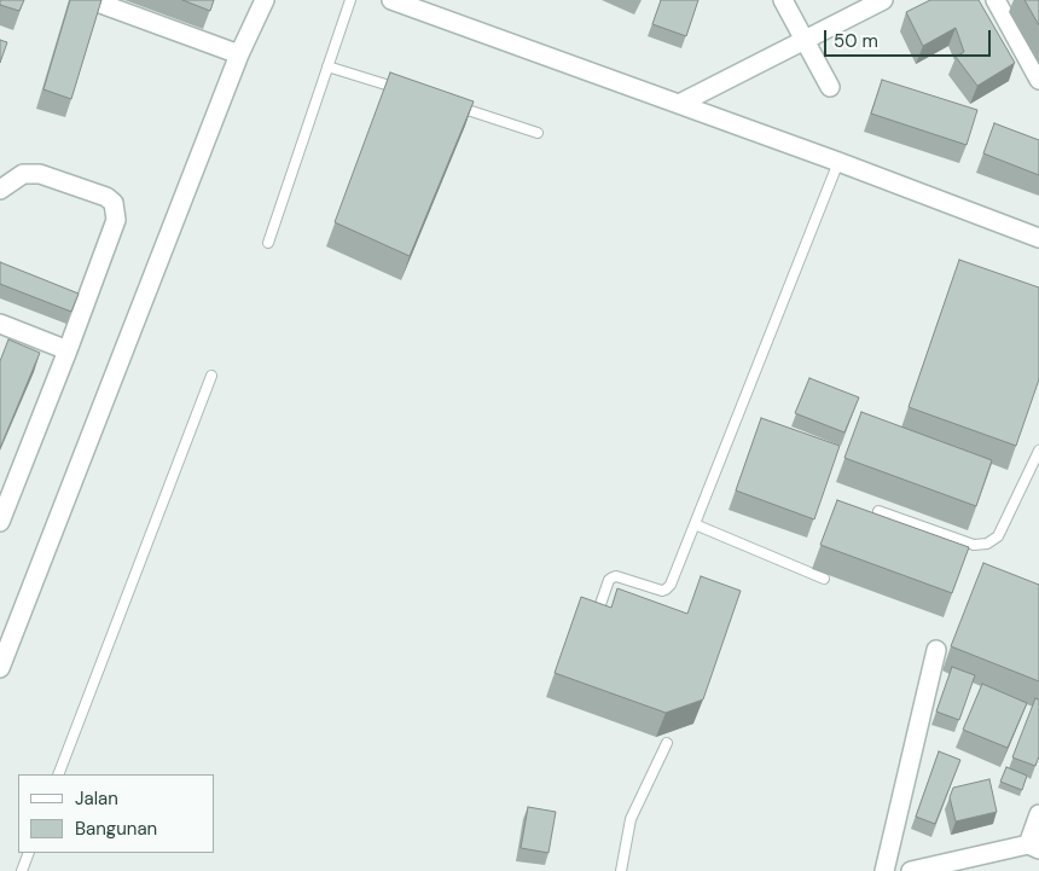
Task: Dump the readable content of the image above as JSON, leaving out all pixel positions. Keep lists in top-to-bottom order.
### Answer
{
  "legend": ["Jalan", "Bangunan"],
  "scale_bar": "50 m"
}
